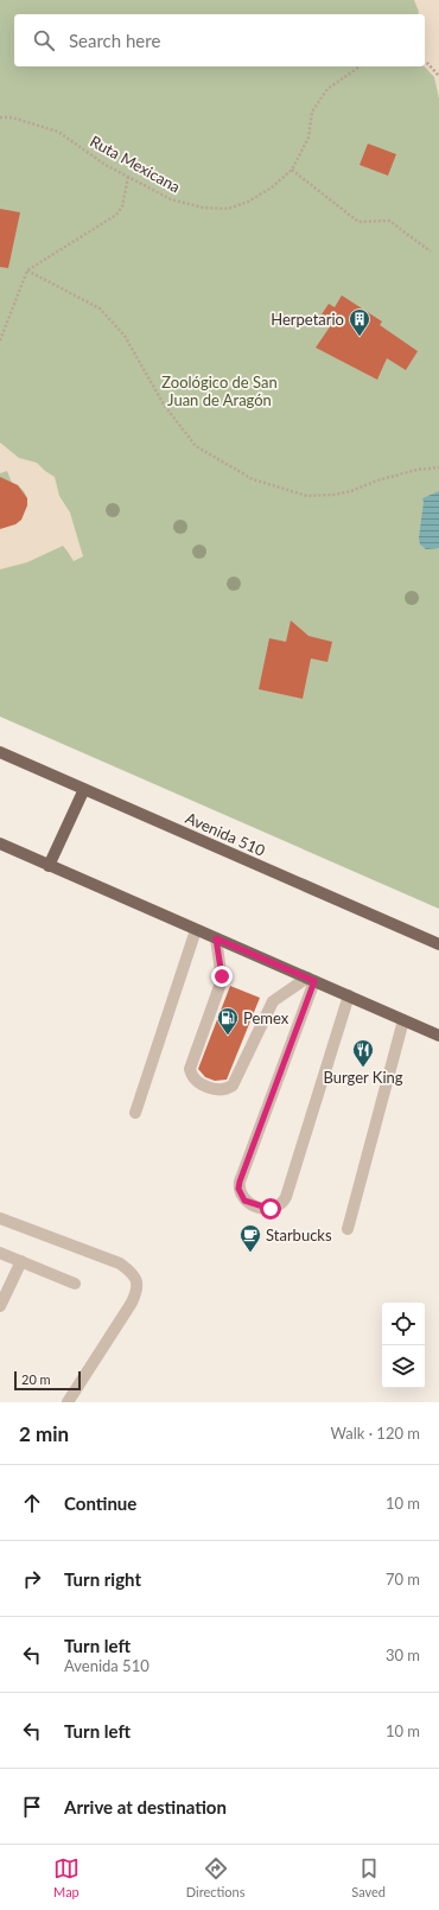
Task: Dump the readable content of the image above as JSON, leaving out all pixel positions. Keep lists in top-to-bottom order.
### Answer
{
  "streets": {
    "main road": ["Avenida 510"],
    "path": ["Ruta Mexicana"]
  },
  "parks": ["Zoológico de San Juan de Aragón"],
  "places": {
    "building": ["Herpetario"],
    "fuel station": ["Pemex"],
    "restaurant": ["Burger King"],
    "cafe": ["Starbucks"]
  },
  "scale_bar": "20 m",
  "page": {
    "search": "Search here",
    "scale": "20 m",
    "heading": ["2 min", "Walk · 120 m"],
    "list": [
      ["Continue", "10 m"],
      ["Turn right", "70 m"],
      ["Turn left", "Avenida 510", "30 m"],
      ["Turn left", "10 m"],
      "Arrive at destination"
    ],
    "nav": ["Map", "Directions", "Saved"]
  }
}
